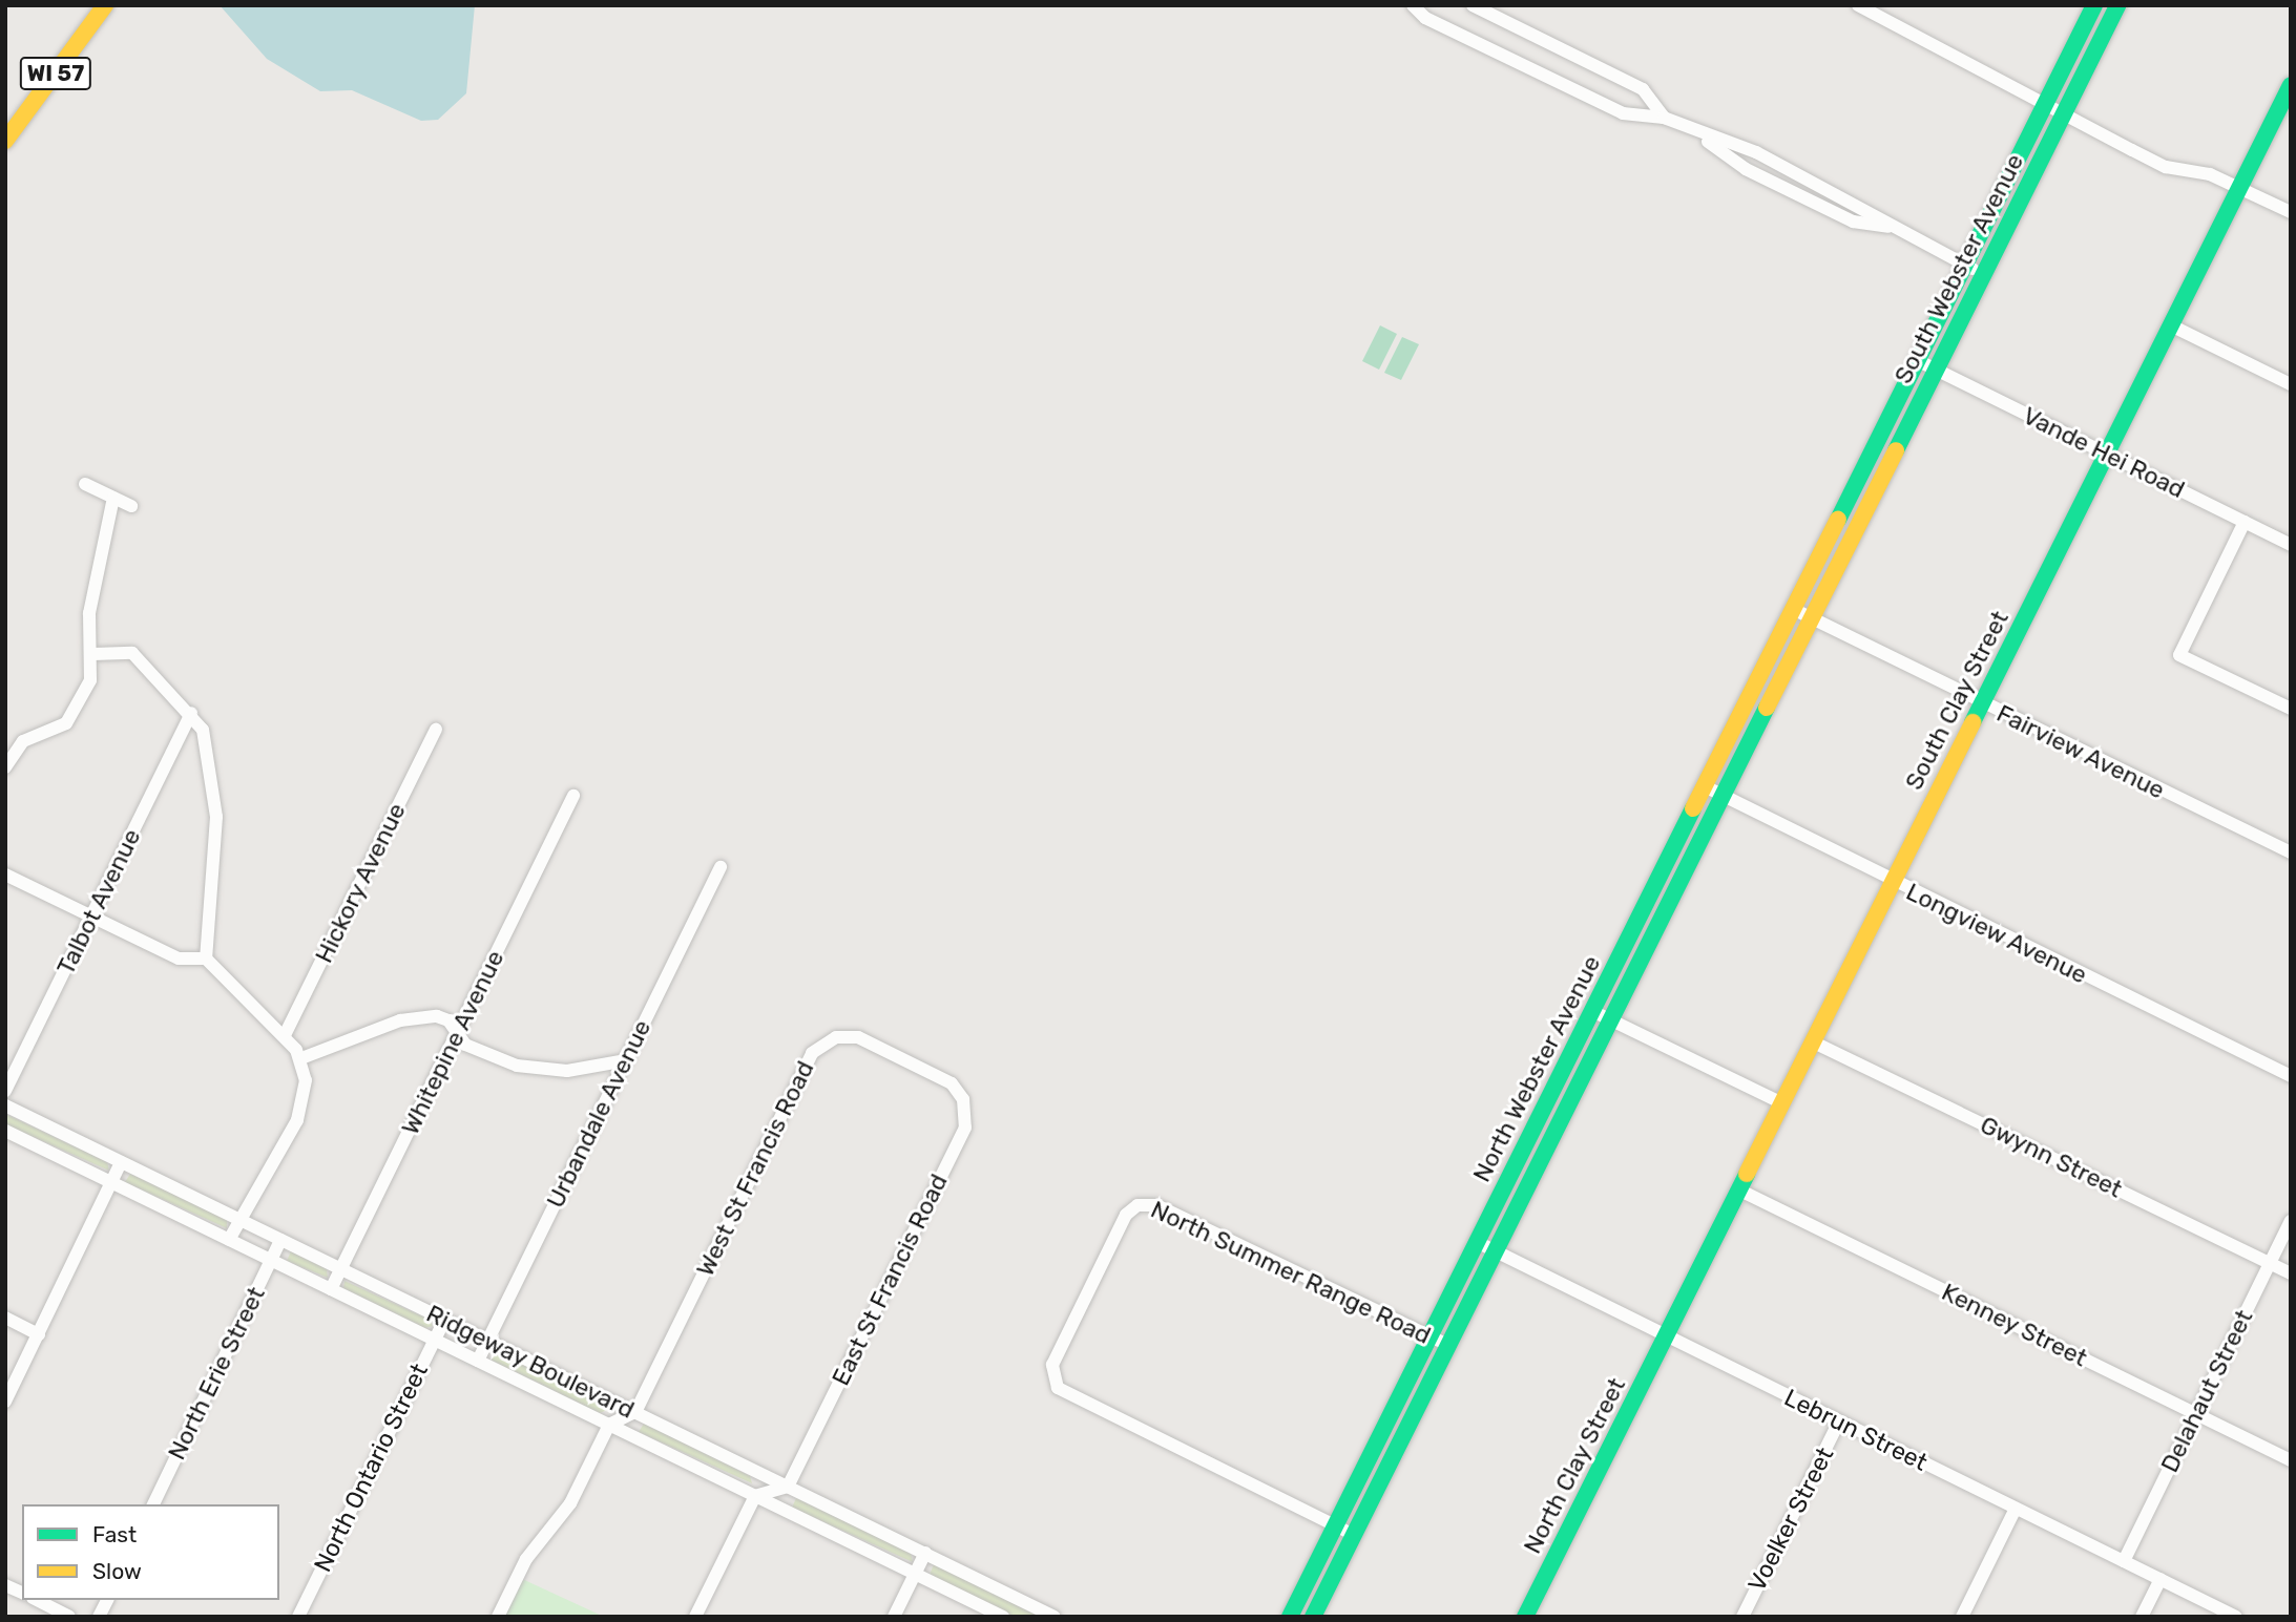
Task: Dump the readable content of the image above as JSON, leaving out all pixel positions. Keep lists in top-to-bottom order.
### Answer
{
  "streets": {
    "main road": [
      "WI 57",
      "South Webster Avenue",
      "South Clay Street",
      "North Webster Avenue",
      "North Clay Street"
    ],
    "street": [
      "Vande Hei Road",
      "Fairview Avenue",
      "Hickory Avenue",
      "Talbot Avenue",
      "Longview Avenue",
      "Whitepine Avenue",
      "Urbandale Avenue",
      "Gwynn Street",
      "West St Francis Road",
      "North Summer Range Road",
      "East St Francis Road",
      "Kenney Street",
      "Ridgeway Boulevard",
      "North Erie Street",
      "Delahaut Street",
      "Lebrun Street",
      "North Ontario Street",
      "Voelker Street"
    ]
  },
  "crossings": [
    ["South Webster Avenue", "Vande Hei Road"],
    ["South Webster Avenue", "North Webster Avenue"],
    ["Vande Hei Road", "South Clay Street"],
    ["South Clay Street", "Fairview Avenue"],
    ["South Clay Street", "Longview Avenue"],
    ["South Clay Street", "Gwynn Street"],
    ["South Clay Street", "Kenney Street"],
    ["South Clay Street", "Lebrun Street"],
    ["South Clay Street", "North Clay Street"],
    ["Fairview Avenue", "North Webster Avenue"],
    ["Longview Avenue", "North Webster Avenue"],
    ["Whitepine Avenue", "Ridgeway Boulevard"],
    ["North Webster Avenue", "North Summer Range Road"],
    ["North Webster Avenue", "Lebrun Street"],
    ["Urbandale Avenue", "Ridgeway Boulevard"],
    ["Gwynn Street", "Delahaut Street"],
    ["West St Francis Road", "East St Francis Road"],
    ["West St Francis Road", "Ridgeway Boulevard"],
    ["East St Francis Road", "Ridgeway Boulevard"],
    ["Kenney Street", "Delahaut Street"],
    ["Ridgeway Boulevard", "North Erie Street"],
    ["Ridgeway Boulevard", "North Ontario Street"],
    ["Delahaut Street", "Lebrun Street"],
    ["Lebrun Street", "North Clay Street"],
    ["Lebrun Street", "Voelker Street"]
  ],
  "legend": ["Fast", "Slow"]
}
